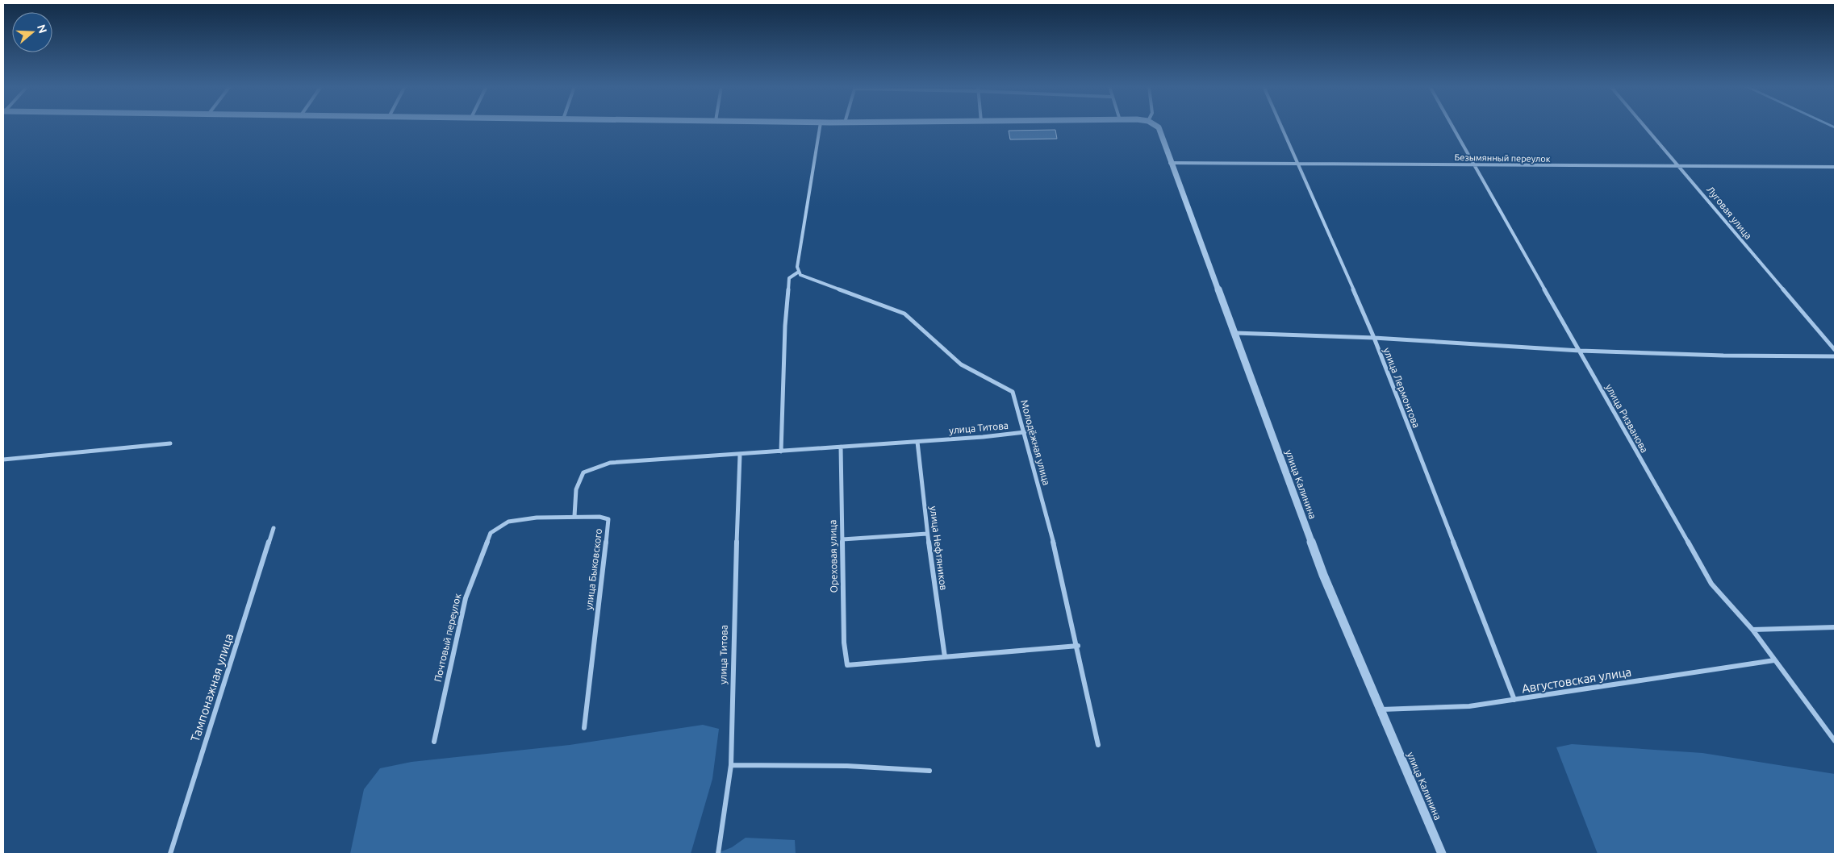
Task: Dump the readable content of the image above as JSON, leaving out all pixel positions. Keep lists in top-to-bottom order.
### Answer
{
  "streets": {
    "street": [
      "Безымянный переулок",
      "Луговая улица",
      "улица Лермонтова",
      "улица Ризванова",
      "улица Титова",
      "Молодёжная улица",
      "улица Калинина",
      "улица Нефтяников",
      "Ореховая улица",
      "улица Быковского",
      "Почтовый переулок",
      "Августовская улица",
      "Тампонажная улица"
    ]
  },
  "crossings": [
    ["Безымянный переулок", "Луговая улица"],
    ["Безымянный переулок", "улица Лермонтова"],
    ["Безымянный переулок", "улица Ризванова"],
    ["Безымянный переулок", "улица Калинина"],
    ["улица Лермонтова", "Августовская улица"],
    ["улица Ризванова", "Августовская улица"],
    ["улица Титова", "Молодёжная улица"],
    ["улица Титова", "улица Нефтяников"],
    ["улица Титова", "Ореховая улица"],
    ["улица Титова", "улица Быковского"],
    ["улица Титова", "Почтовый переулок"],
    ["улица Калинина", "Августовская улица"],
    ["улица Нефтяников", "Ореховая улица"],
    ["улица Быковского", "Почтовый переулок"]
  ],
  "north": "right"
}
